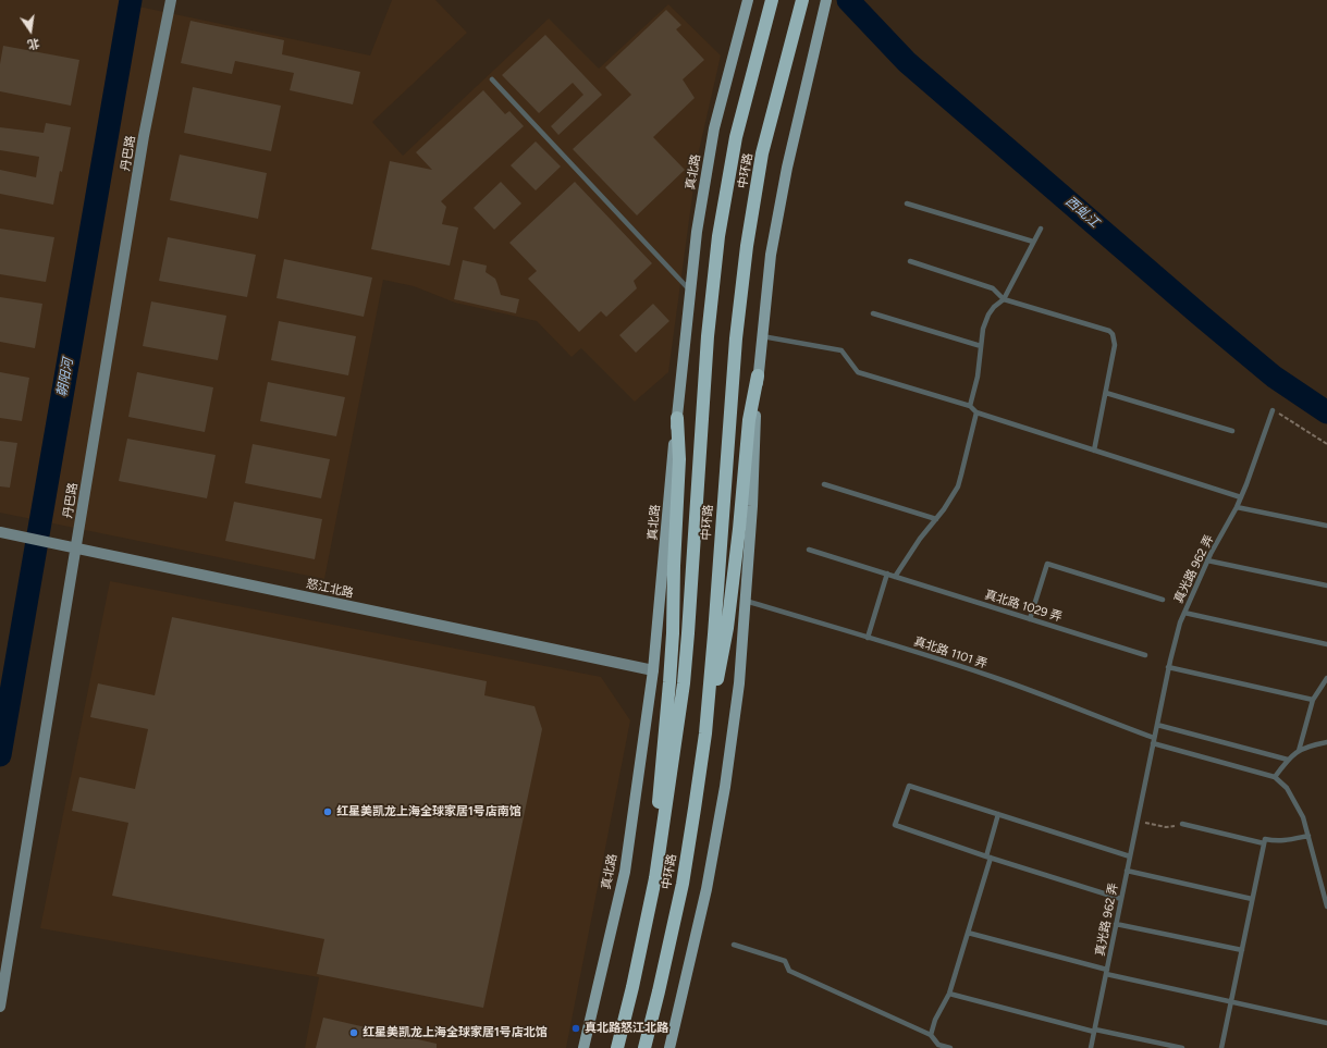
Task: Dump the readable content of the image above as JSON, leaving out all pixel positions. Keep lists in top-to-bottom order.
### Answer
{
  "streets": {
    "highway": ["中环路"],
    "main road": ["真北路"],
    "street": ["丹巴路", "怒江北路"],
    "lane": ["真光路 962 弄", "真北路 1029 弄", "真北路 1101 弄"]
  },
  "crossings": [
    ["丹巴路", "怒江北路"],
    ["真北路", "怒江北路"],
    ["真光路 962 弄", "真北路 1101 弄"]
  ],
  "water": ["西虬江", "朝阳河"],
  "places": ["红星美凯龙上海全球家居1号店南馆", "真北路怒江北路", "红星美凯龙上海全球家居1号店北馆"],
  "north": "bottom"
}
